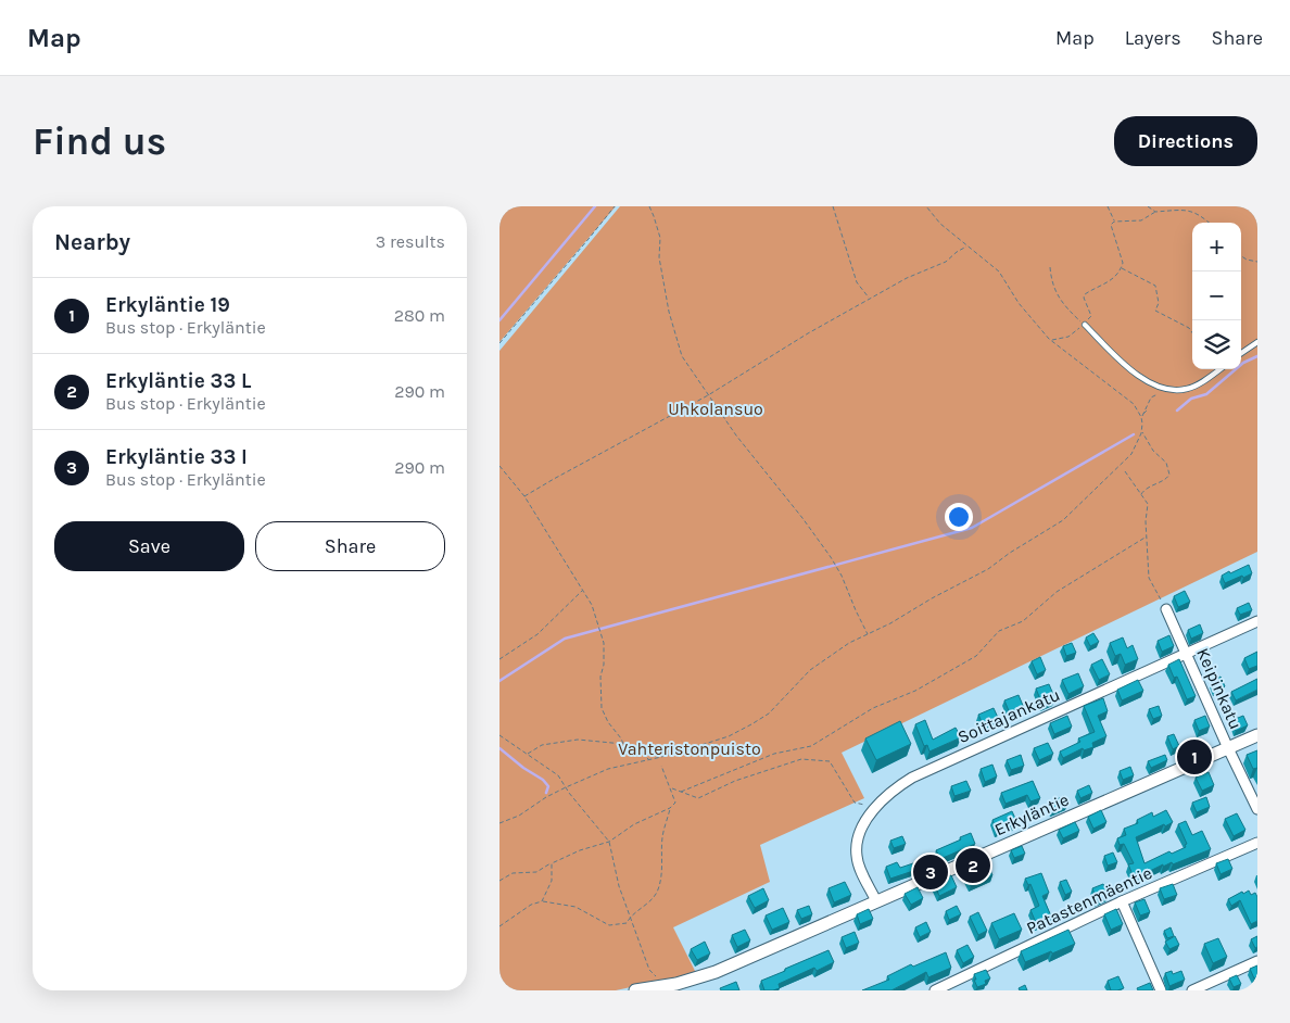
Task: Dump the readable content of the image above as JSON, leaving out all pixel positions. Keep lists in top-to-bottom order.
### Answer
{
  "streets": {
    "street": [
      "Keipinkatu",
      "Soittajankatu",
      "Erkyläntie",
      "Patastenmäentie"
    ]
  },
  "crossings": [
    ["Keipinkatu", "Soittajankatu"],
    ["Keipinkatu", "Erkyläntie"],
    ["Soittajankatu", "Erkyläntie"]
  ],
  "parks": ["Uhkolansuo", "Vahteristonpuisto"],
  "page": {
    "header": "Map",
    "nav": ["Map", "Layers", "Share"],
    "buttons": [
      "Directions",
      ["Save", "Share"]
    ],
    "title": "Find us",
    "heading": ["Nearby", "3 results"],
    "map_buttons": ["+", "−"],
    "list": [
      {
        "mark": "1",
        "name": "Erkyläntie 19",
        "note": "Bus stop · Erkyläntie",
        "value": "280 m"
      },
      {
        "mark": "2",
        "name": "Erkyläntie 33 L",
        "note": "Bus stop · Erkyläntie",
        "value": "290 m"
      },
      {
        "mark": "3",
        "name": "Erkyläntie 33 I",
        "note": "Bus stop · Erkyläntie",
        "value": "290 m"
      }
    ],
    "pins": ["1", "2", "3"]
  }
}
